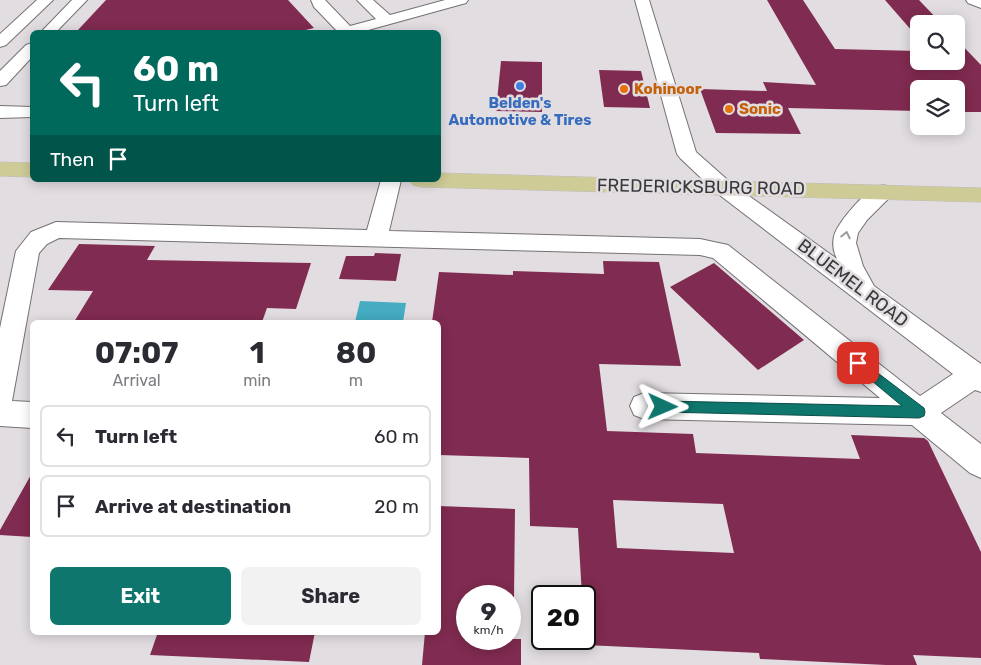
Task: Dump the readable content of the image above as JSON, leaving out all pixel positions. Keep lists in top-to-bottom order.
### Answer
{
  "streets": {
    "main road": ["FREDERICKSBURG ROAD"],
    "street": ["BLUEMEL ROAD"]
  },
  "crossings": [
    ["FREDERICKSBURG ROAD", "BLUEMEL ROAD"]
  ],
  "places": ["Belden's Automotive & Tires", "Kohinoor", "Sonic"],
  "page": {
    "turn": ["60 m", "Turn left"],
    "then": "Then",
    "eta": [
      "07:07",
      "Arrival",
      "1",
      "min",
      "80",
      "m"
    ],
    "list": [
      {
        "name": "Turn left",
        "value": "60 m"
      },
      {
        "name": "Arrive at destination",
        "value": "20 m"
      }
    ],
    "buttons": ["Exit", "Share"],
    "speed": "9 km/h",
    "limit": "20"
  }
}
